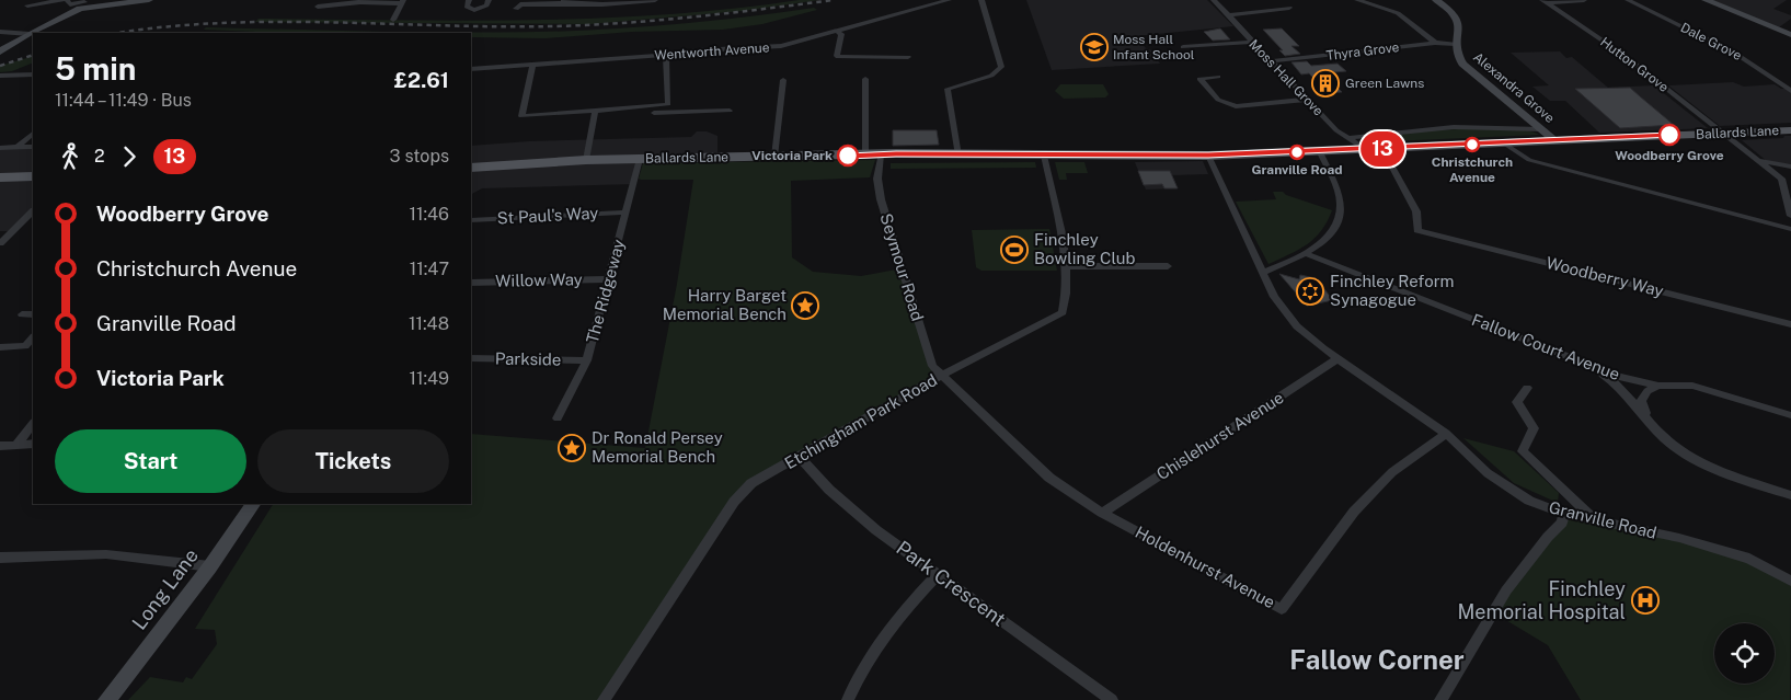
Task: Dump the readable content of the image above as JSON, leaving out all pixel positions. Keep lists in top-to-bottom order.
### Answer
{
  "streets": {
    "main road": ["Ballards Lane"],
    "street": [
      "Dale Grove",
      "Wentworth Avenue",
      "Thyra Grove",
      "Hutton Grove",
      "Moss Hall Grove",
      "Alexandra Grove",
      "St Paul's Way",
      "Seymour Road",
      "Woodberry Way",
      "Willow Way",
      "The Ridgeway",
      "Fallow Court Avenue",
      "Parkside",
      "Etchingham Park Road",
      "Chislehurst Avenue",
      "Granville Road",
      "Holdenhurst Avenue",
      "Park Crescent",
      "Long Lane"
    ]
  },
  "crossings": [
    ["Thyra Grove", "Moss Hall Grove"],
    ["Thyra Grove", "Alexandra Grove"],
    ["Hutton Grove", "Ballards Lane"],
    ["Moss Hall Grove", "Ballards Lane"],
    ["Alexandra Grove", "Ballards Lane"],
    ["Ballards Lane", "Seymour Road"],
    ["Ballards Lane", "The Ridgeway"],
    ["Ballards Lane", "Etchingham Park Road"],
    ["Ballards Lane", "Granville Road"],
    ["St Paul's Way", "The Ridgeway"],
    ["Seymour Road", "Etchingham Park Road"],
    ["Seymour Road", "Holdenhurst Avenue"],
    ["Willow Way", "The Ridgeway"],
    ["The Ridgeway", "Parkside"],
    ["Etchingham Park Road", "Holdenhurst Avenue"],
    ["Etchingham Park Road", "Park Crescent"],
    ["Chislehurst Avenue", "Granville Road"],
    ["Chislehurst Avenue", "Holdenhurst Avenue"],
    ["Granville Road", "Holdenhurst Avenue"]
  ],
  "districts": ["Fallow Corner"],
  "places": {
    "school or university": ["Moss Hall Infant School"],
    "building": ["Green Lawns"],
    "other": [
      "Woodberry Grove",
      "Christchurch Avenue",
      "Granville Road",
      "Victoria Park"
    ],
    "sports": ["Finchley Bowling Club"],
    "synagogue": ["Finchley Reform Synagogue"],
    "place": ["Harry Barget Memorial Bench", "Dr Ronald Persey Memorial Bench"],
    "hospital": ["Finchley Memorial Hospital"]
  },
  "lines": ["bus line 13"],
  "page": {
    "on_map": "13",
    "heading": ["5 min", "11:44 – 11:49 · Bus", "£2.61"],
    "legs": ["2", "13", "3 stops"],
    "list": [
      {
        "name": "Woodberry Grove",
        "value": "11:46"
      },
      {
        "name": "Christchurch Avenue",
        "value": "11:47"
      },
      {
        "name": "Granville Road",
        "value": "11:48"
      },
      {
        "name": "Victoria Park",
        "value": "11:49"
      }
    ],
    "buttons": ["Start", "Tickets"]
  }
}
